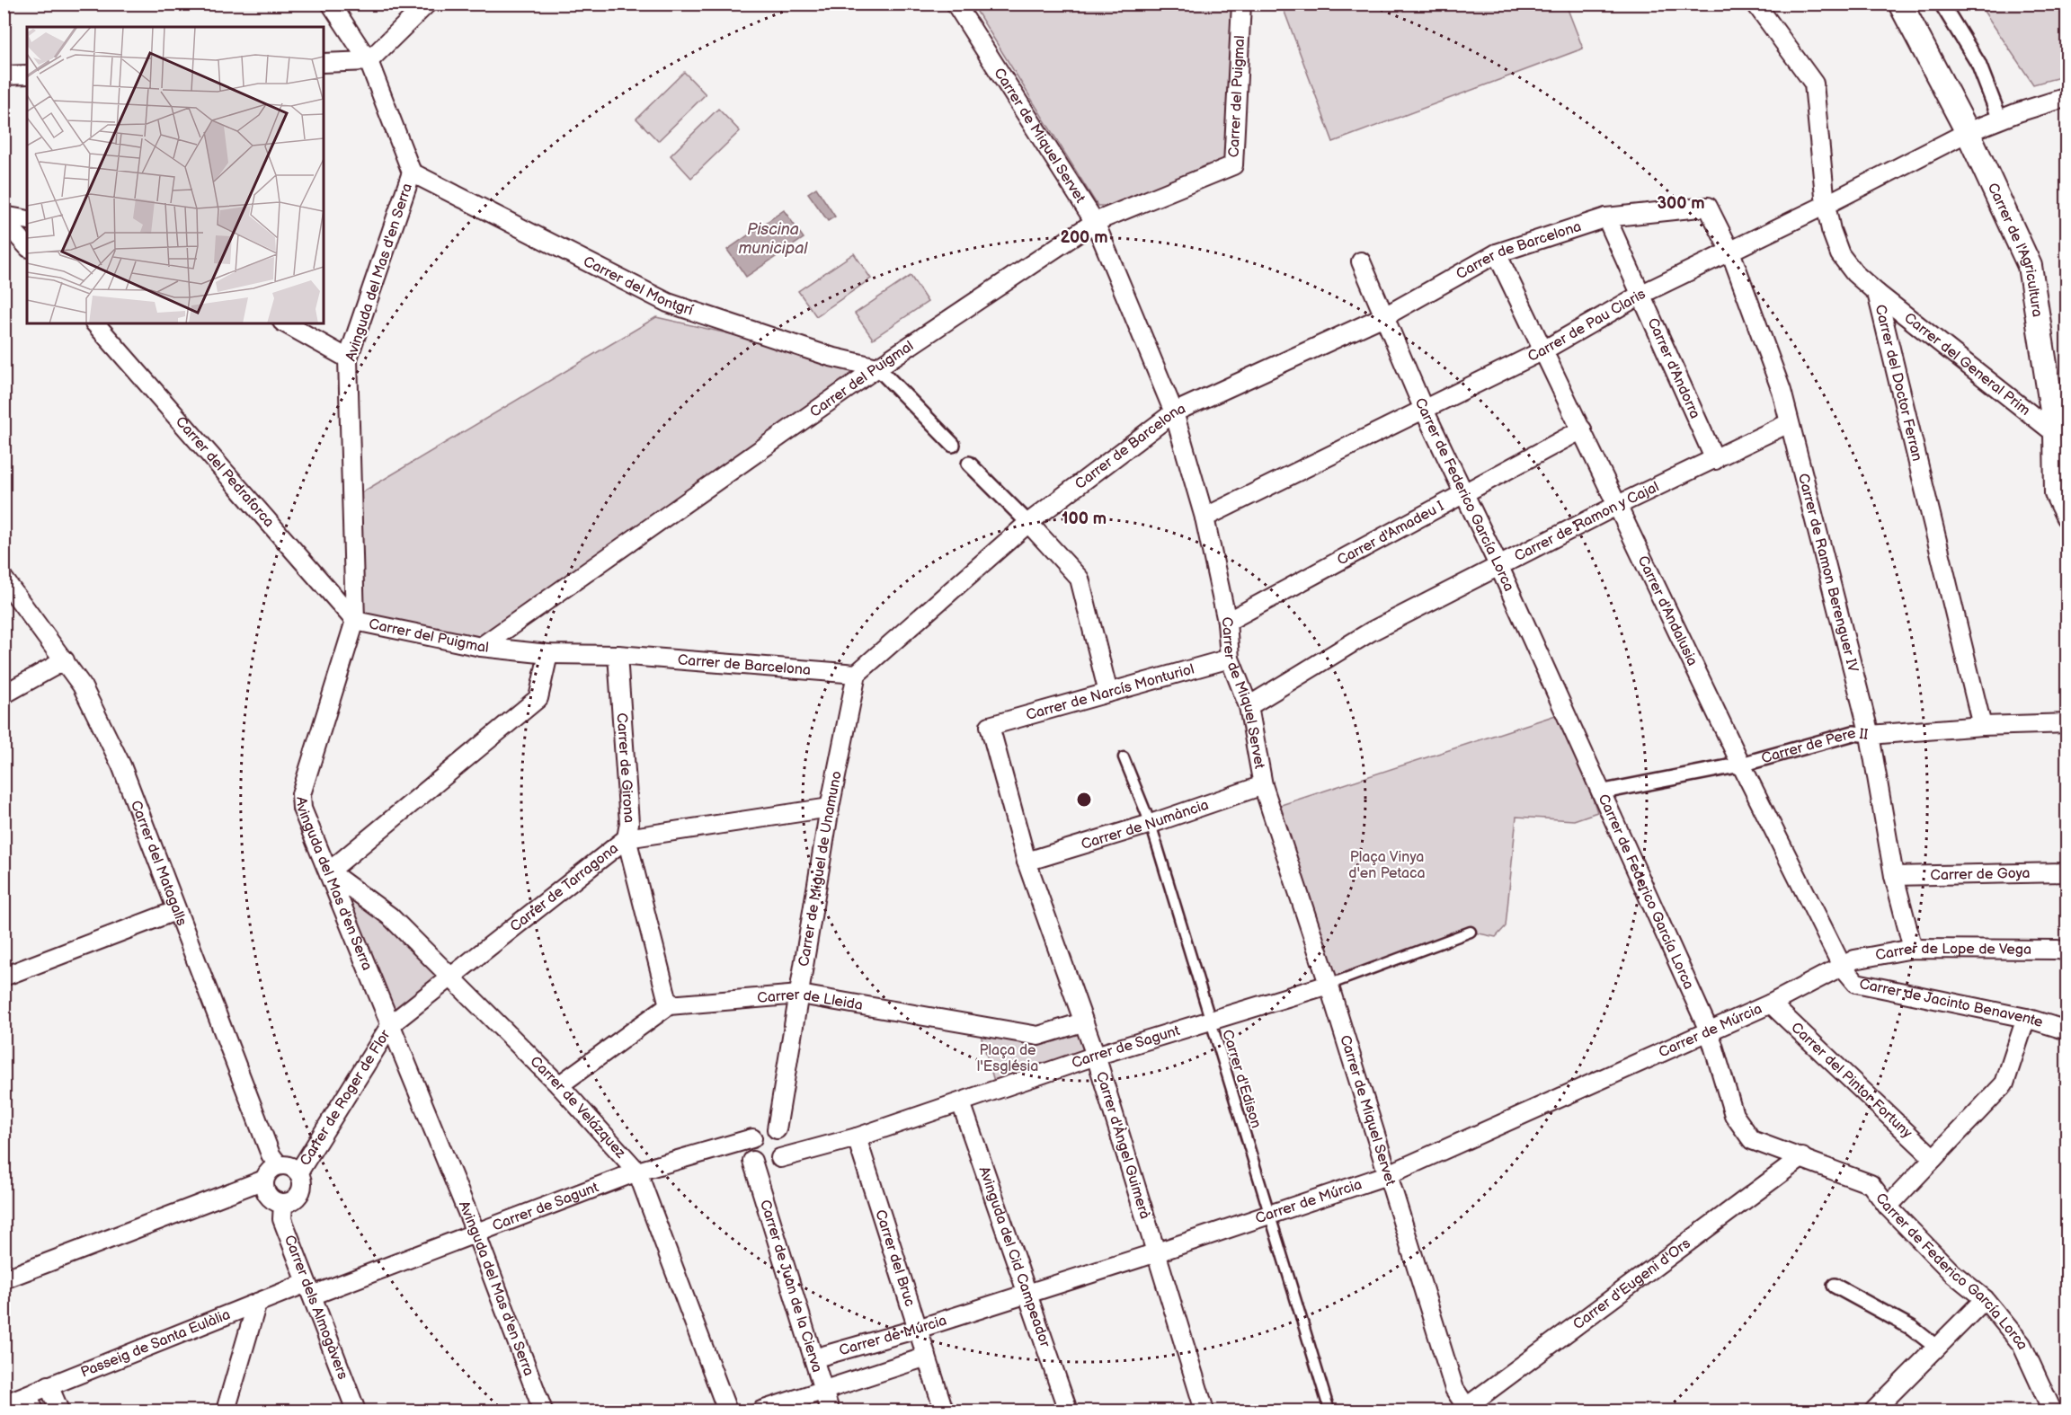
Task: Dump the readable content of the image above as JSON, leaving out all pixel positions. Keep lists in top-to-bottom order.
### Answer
{
  "streets": {
    "street": [
      "Carrer del Puigmal",
      "Carrer de Miquel Servet",
      "Carrer de Barcelona",
      "Carrer de l'Agricultura",
      "Avinguda del Mas d'en Serra",
      "Carrer del Montgrí",
      "Carrer de Pau Claris",
      "Carrer del General Prim",
      "Carrer d'Andorra",
      "Carrer del Doctor Ferran",
      "Carrer del Pedraforca",
      "Carrer de Federico García Lorca",
      "Carrer de Ramon y Cajal",
      "Carrer d'Amadeu I",
      "Carrer de Ramon Berenguer IV",
      "Carrer d'Andalusia",
      "Carrer de Narcís Monturiol",
      "Carrer de Pere II",
      "Carrer de Girona",
      "Carrer de Numància",
      "Carrer del Matagalls",
      "Carrer de Miguel de Unamuno",
      "Carrer de Goya",
      "Carrer de Tarragona",
      "Carrer de Lope de Vega",
      "Carrer de Lleida",
      "Carrer de Jacinto Benavente",
      "Carrer de Múrcia",
      "Carrer de Sagunt",
      "Carrer del Pintor Fortuny",
      "Carrer de Roger de Flor",
      "Carrer de Velázquez",
      "Carrer d'Àngel Guimerà",
      "Avinguda del Cid Campeador",
      "Carrer del Bruc",
      "Carrer d'Eugeni d'Ors",
      "Carrer de Juan de la Cierva",
      "Carrer dels Almogàvers",
      "Passeig de Santa Eulàlia"
    ],
    "lane": ["Carrer d'Edison"]
  },
  "crossings": [
    ["Carrer del Puigmal", "Carrer de Miquel Servet"],
    ["Carrer del Puigmal", "Carrer de Barcelona"],
    ["Carrer del Puigmal", "Avinguda del Mas d'en Serra"],
    ["Carrer del Puigmal", "Carrer del Montgrí"],
    ["Carrer del Puigmal", "Carrer del Pedraforca"],
    ["Carrer de Miquel Servet", "Carrer de Barcelona"],
    ["Carrer de Miquel Servet", "Carrer de Pau Claris"],
    ["Carrer de Miquel Servet", "Carrer de Ramon y Cajal"],
    ["Carrer de Miquel Servet", "Carrer d'Amadeu I"],
    ["Carrer de Miquel Servet", "Carrer de Narcís Monturiol"],
    ["Carrer de Miquel Servet", "Carrer de Numància"],
    ["Carrer de Miquel Servet", "Carrer de Múrcia"],
    ["Carrer de Miquel Servet", "Carrer de Sagunt"],
    ["Carrer de Miquel Servet", "Carrer d'Eugeni d'Ors"],
    ["Carrer de Barcelona", "Carrer d'Andorra"],
    ["Carrer de Barcelona", "Carrer de Federico García Lorca"],
    ["Carrer de Barcelona", "Carrer de Ramon Berenguer IV"],
    ["Carrer de Barcelona", "Carrer d'Andalusia"],
    ["Carrer de Barcelona", "Carrer de Girona"],
    ["Carrer de Barcelona", "Carrer de Miguel de Unamuno"],
    ["Carrer de l'Agricultura", "Carrer de Pau Claris"],
    ["Carrer de l'Agricultura", "Carrer del General Prim"],
    ["Avinguda del Mas d'en Serra", "Carrer del Montgrí"],
    ["Avinguda del Mas d'en Serra", "Carrer del Pedraforca"],
    ["Avinguda del Mas d'en Serra", "Carrer de Tarragona"],
    ["Avinguda del Mas d'en Serra", "Carrer de Sagunt"],
    ["Avinguda del Mas d'en Serra", "Carrer de Roger de Flor"],
    ["Avinguda del Mas d'en Serra", "Carrer de Velázquez"],
    ["Carrer de Pau Claris", "Carrer d'Andorra"],
    ["Carrer de Pau Claris", "Carrer del Doctor Ferran"],
    ["Carrer de Pau Claris", "Carrer de Federico García Lorca"],
    ["Carrer de Pau Claris", "Carrer de Ramon Berenguer IV"],
    ["Carrer de Pau Claris", "Carrer d'Andalusia"],
    ["Carrer del General Prim", "Carrer del Doctor Ferran"],
    ["Carrer d'Andorra", "Carrer de Ramon y Cajal"],
    ["Carrer del Doctor Ferran", "Carrer de Pere II"],
    ["Carrer de Federico García Lorca", "Carrer de Ramon y Cajal"],
    ["Carrer de Federico García Lorca", "Carrer d'Amadeu I"],
    ["Carrer de Federico García Lorca", "Carrer de Pere II"],
    ["Carrer de Federico García Lorca", "Carrer de Múrcia"],
    ["Carrer de Federico García Lorca", "Carrer d'Eugeni d'Ors"],
    ["Carrer de Ramon y Cajal", "Carrer de Ramon Berenguer IV"],
    ["Carrer de Ramon y Cajal", "Carrer d'Andalusia"],
    ["Carrer d'Amadeu I", "Carrer d'Andalusia"],
    ["Carrer de Ramon Berenguer IV", "Carrer de Pere II"],
    ["Carrer de Ramon Berenguer IV", "Carrer de Goya"],
    ["Carrer de Ramon Berenguer IV", "Carrer de Lope de Vega"],
    ["Carrer d'Andalusia", "Carrer de Pere II"],
    ["Carrer d'Andalusia", "Carrer de Lope de Vega"],
    ["Carrer d'Andalusia", "Carrer de Jacinto Benavente"],
    ["Carrer d'Andalusia", "Carrer de Múrcia"],
    ["Carrer de Narcís Monturiol", "Carrer d'Àngel Guimerà"],
    ["Carrer de Girona", "Carrer de Tarragona"],
    ["Carrer de Girona", "Carrer de Lleida"],
    ["Carrer de Numància", "Carrer d'Edison"],
    ["Carrer de Numància", "Carrer d'Àngel Guimerà"],
    ["Carrer del Matagalls", "Carrer de Roger de Flor"],
    ["Carrer del Matagalls", "Carrer dels Almogàvers"],
    ["Carrer de Miguel de Unamuno", "Carrer de Tarragona"],
    ["Carrer de Miguel de Unamuno", "Carrer de Lleida"],
    ["Carrer de Miguel de Unamuno", "Carrer de Sagunt"],
    ["Carrer de Miguel de Unamuno", "Carrer de Juan de la Cierva"],
    ["Carrer de Tarragona", "Carrer de Roger de Flor"],
    ["Carrer de Tarragona", "Carrer de Velázquez"],
    ["Carrer de Lope de Vega", "Carrer de Jacinto Benavente"],
    ["Carrer de Lope de Vega", "Carrer de Múrcia"],
    ["Carrer de Lleida", "Carrer d'Àngel Guimerà"],
    ["Carrer de Jacinto Benavente", "Carrer de Múrcia"],
    ["Carrer de Múrcia", "Carrer d'Edison"],
    ["Carrer de Múrcia", "Carrer del Pintor Fortuny"],
    ["Carrer de Múrcia", "Carrer d'Àngel Guimerà"],
    ["Carrer de Múrcia", "Avinguda del Cid Campeador"],
    ["Carrer de Múrcia", "Carrer del Bruc"],
    ["Carrer de Múrcia", "Carrer de Juan de la Cierva"],
    ["Carrer de Sagunt", "Carrer d'Edison"],
    ["Carrer de Sagunt", "Carrer de Velázquez"],
    ["Carrer de Sagunt", "Carrer d'Àngel Guimerà"],
    ["Carrer de Sagunt", "Avinguda del Cid Campeador"],
    ["Carrer de Sagunt", "Carrer del Bruc"],
    ["Carrer de Sagunt", "Carrer de Juan de la Cierva"],
    ["Carrer de Sagunt", "Carrer dels Almogàvers"],
    ["Carrer de Sagunt", "Passeig de Santa Eulàlia"],
    ["Carrer de Roger de Flor", "Carrer dels Almogàvers"],
    ["Carrer dels Almogàvers", "Passeig de Santa Eulàlia"]
  ],
  "water": ["Piscina municipal"],
  "parks": ["Plaça Vinya d'en Petaca", "Plaça de l'Església"],
  "rings": ["300 m", "200 m", "100 m"]
}
